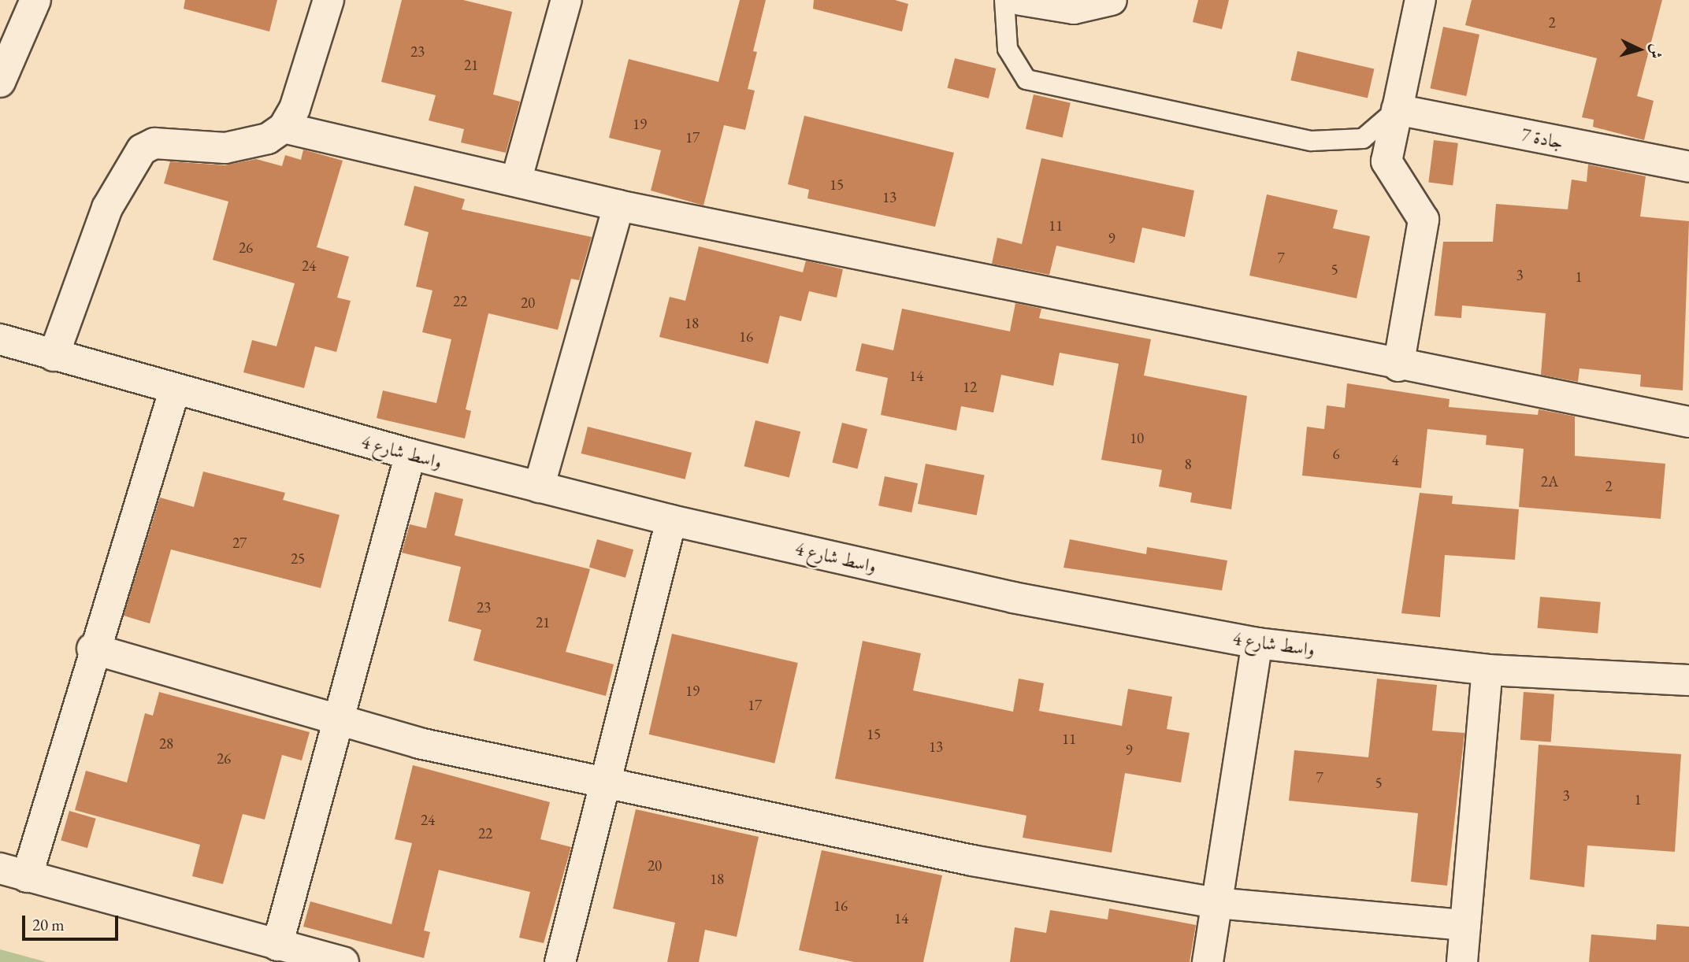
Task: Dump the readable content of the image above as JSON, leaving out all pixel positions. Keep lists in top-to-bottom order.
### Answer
{
  "streets": {
    "street": ["جادة 7", "واسط شارع 4"]
  },
  "house_numbers": [
    "2",
    "23",
    "21",
    "19",
    "17",
    "15",
    "13",
    "11",
    "9",
    "26",
    "7",
    "24",
    "5",
    "3",
    "1",
    "22",
    "20",
    "18",
    "16",
    "14",
    "12",
    "10",
    "6",
    "4",
    "8",
    "2A",
    "2",
    "27",
    "25",
    "23",
    "21",
    "19",
    "17",
    "15",
    "11",
    "28",
    "13",
    "9",
    "26",
    "7",
    "5",
    "3",
    "1",
    "24",
    "22",
    "20",
    "18",
    "16",
    "14"
  ],
  "scale_bar": "20 m",
  "north": "right"
}
